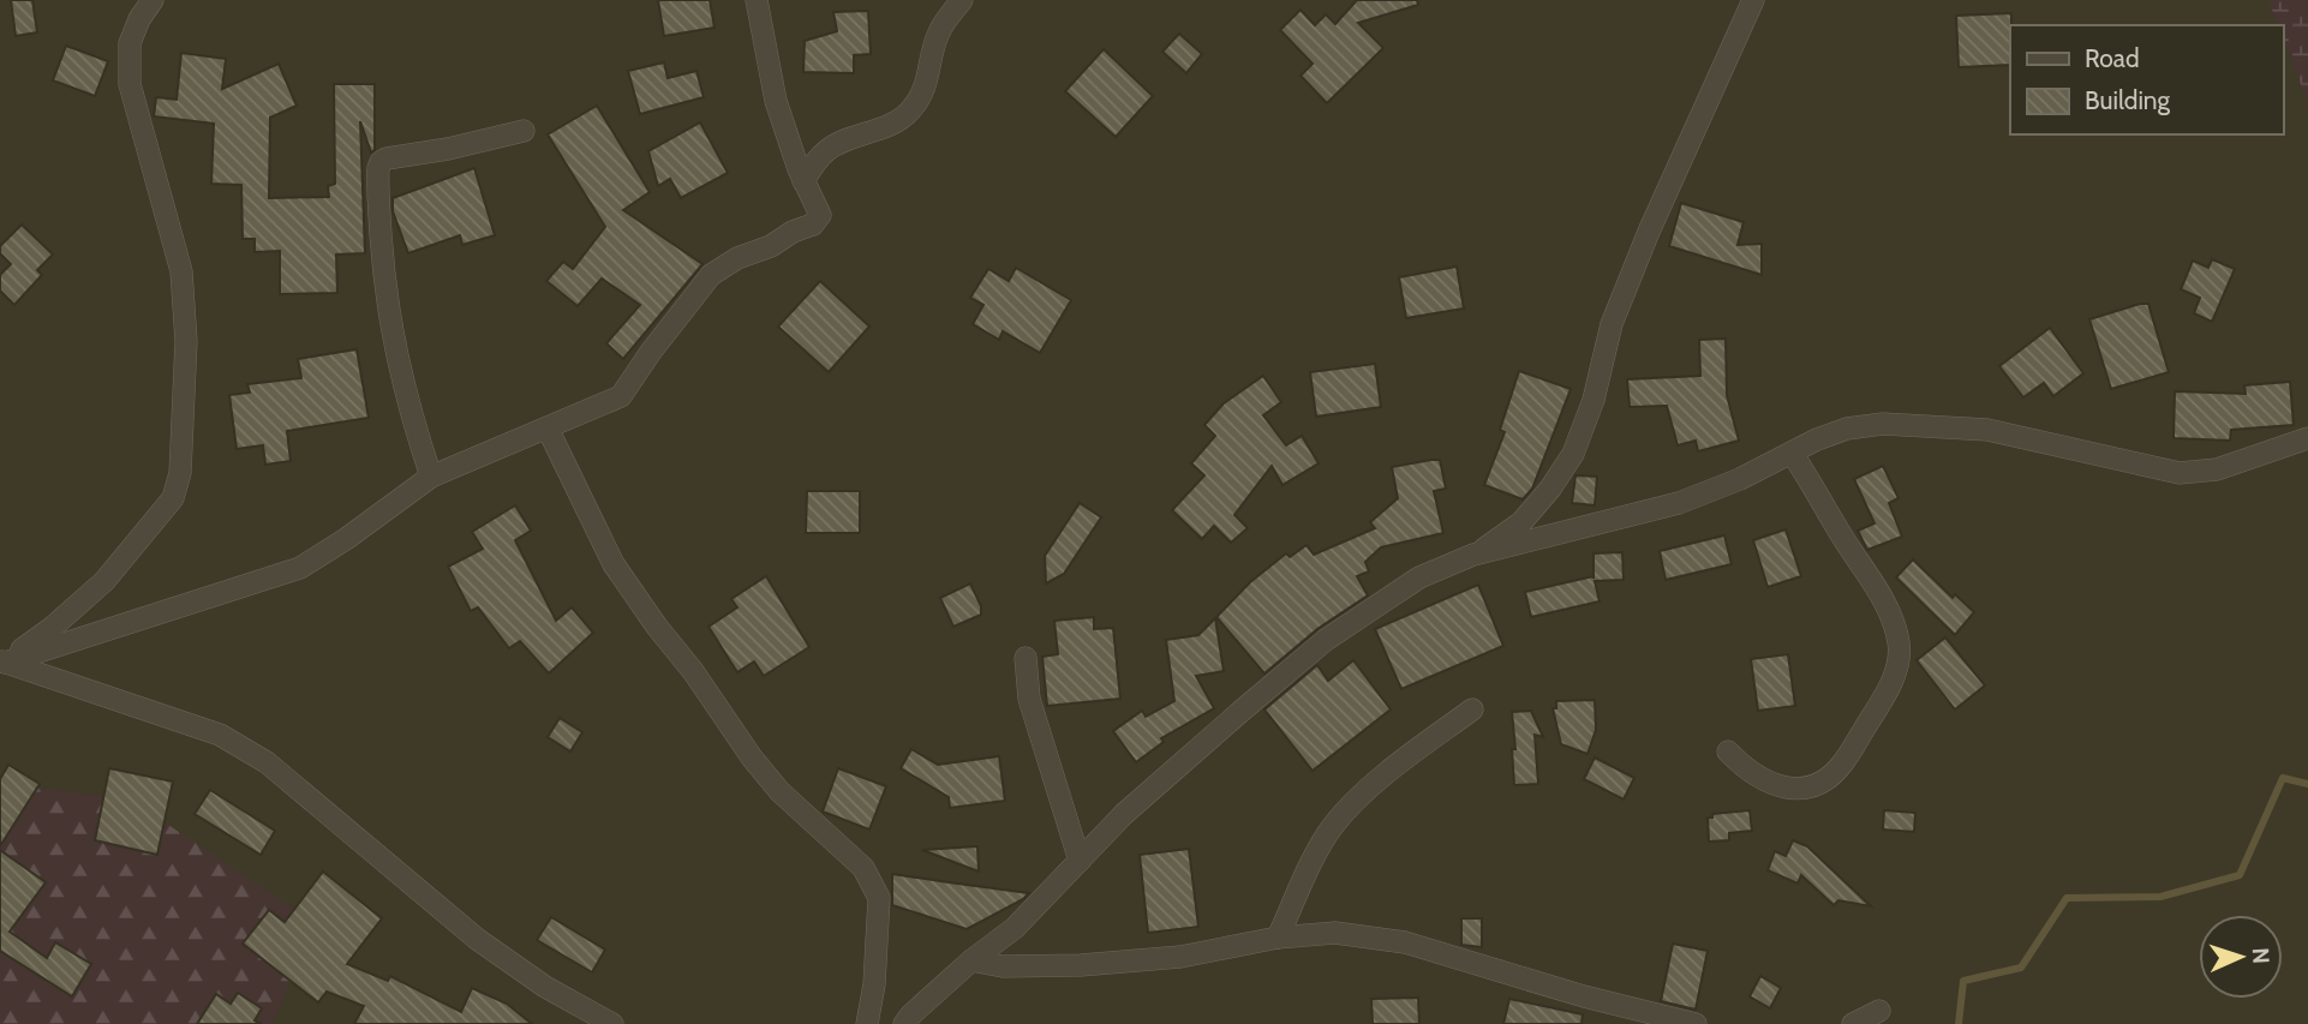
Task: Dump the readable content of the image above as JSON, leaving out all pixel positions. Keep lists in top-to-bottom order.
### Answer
{
  "legend": ["Road", "Building"],
  "north": "right"
}
